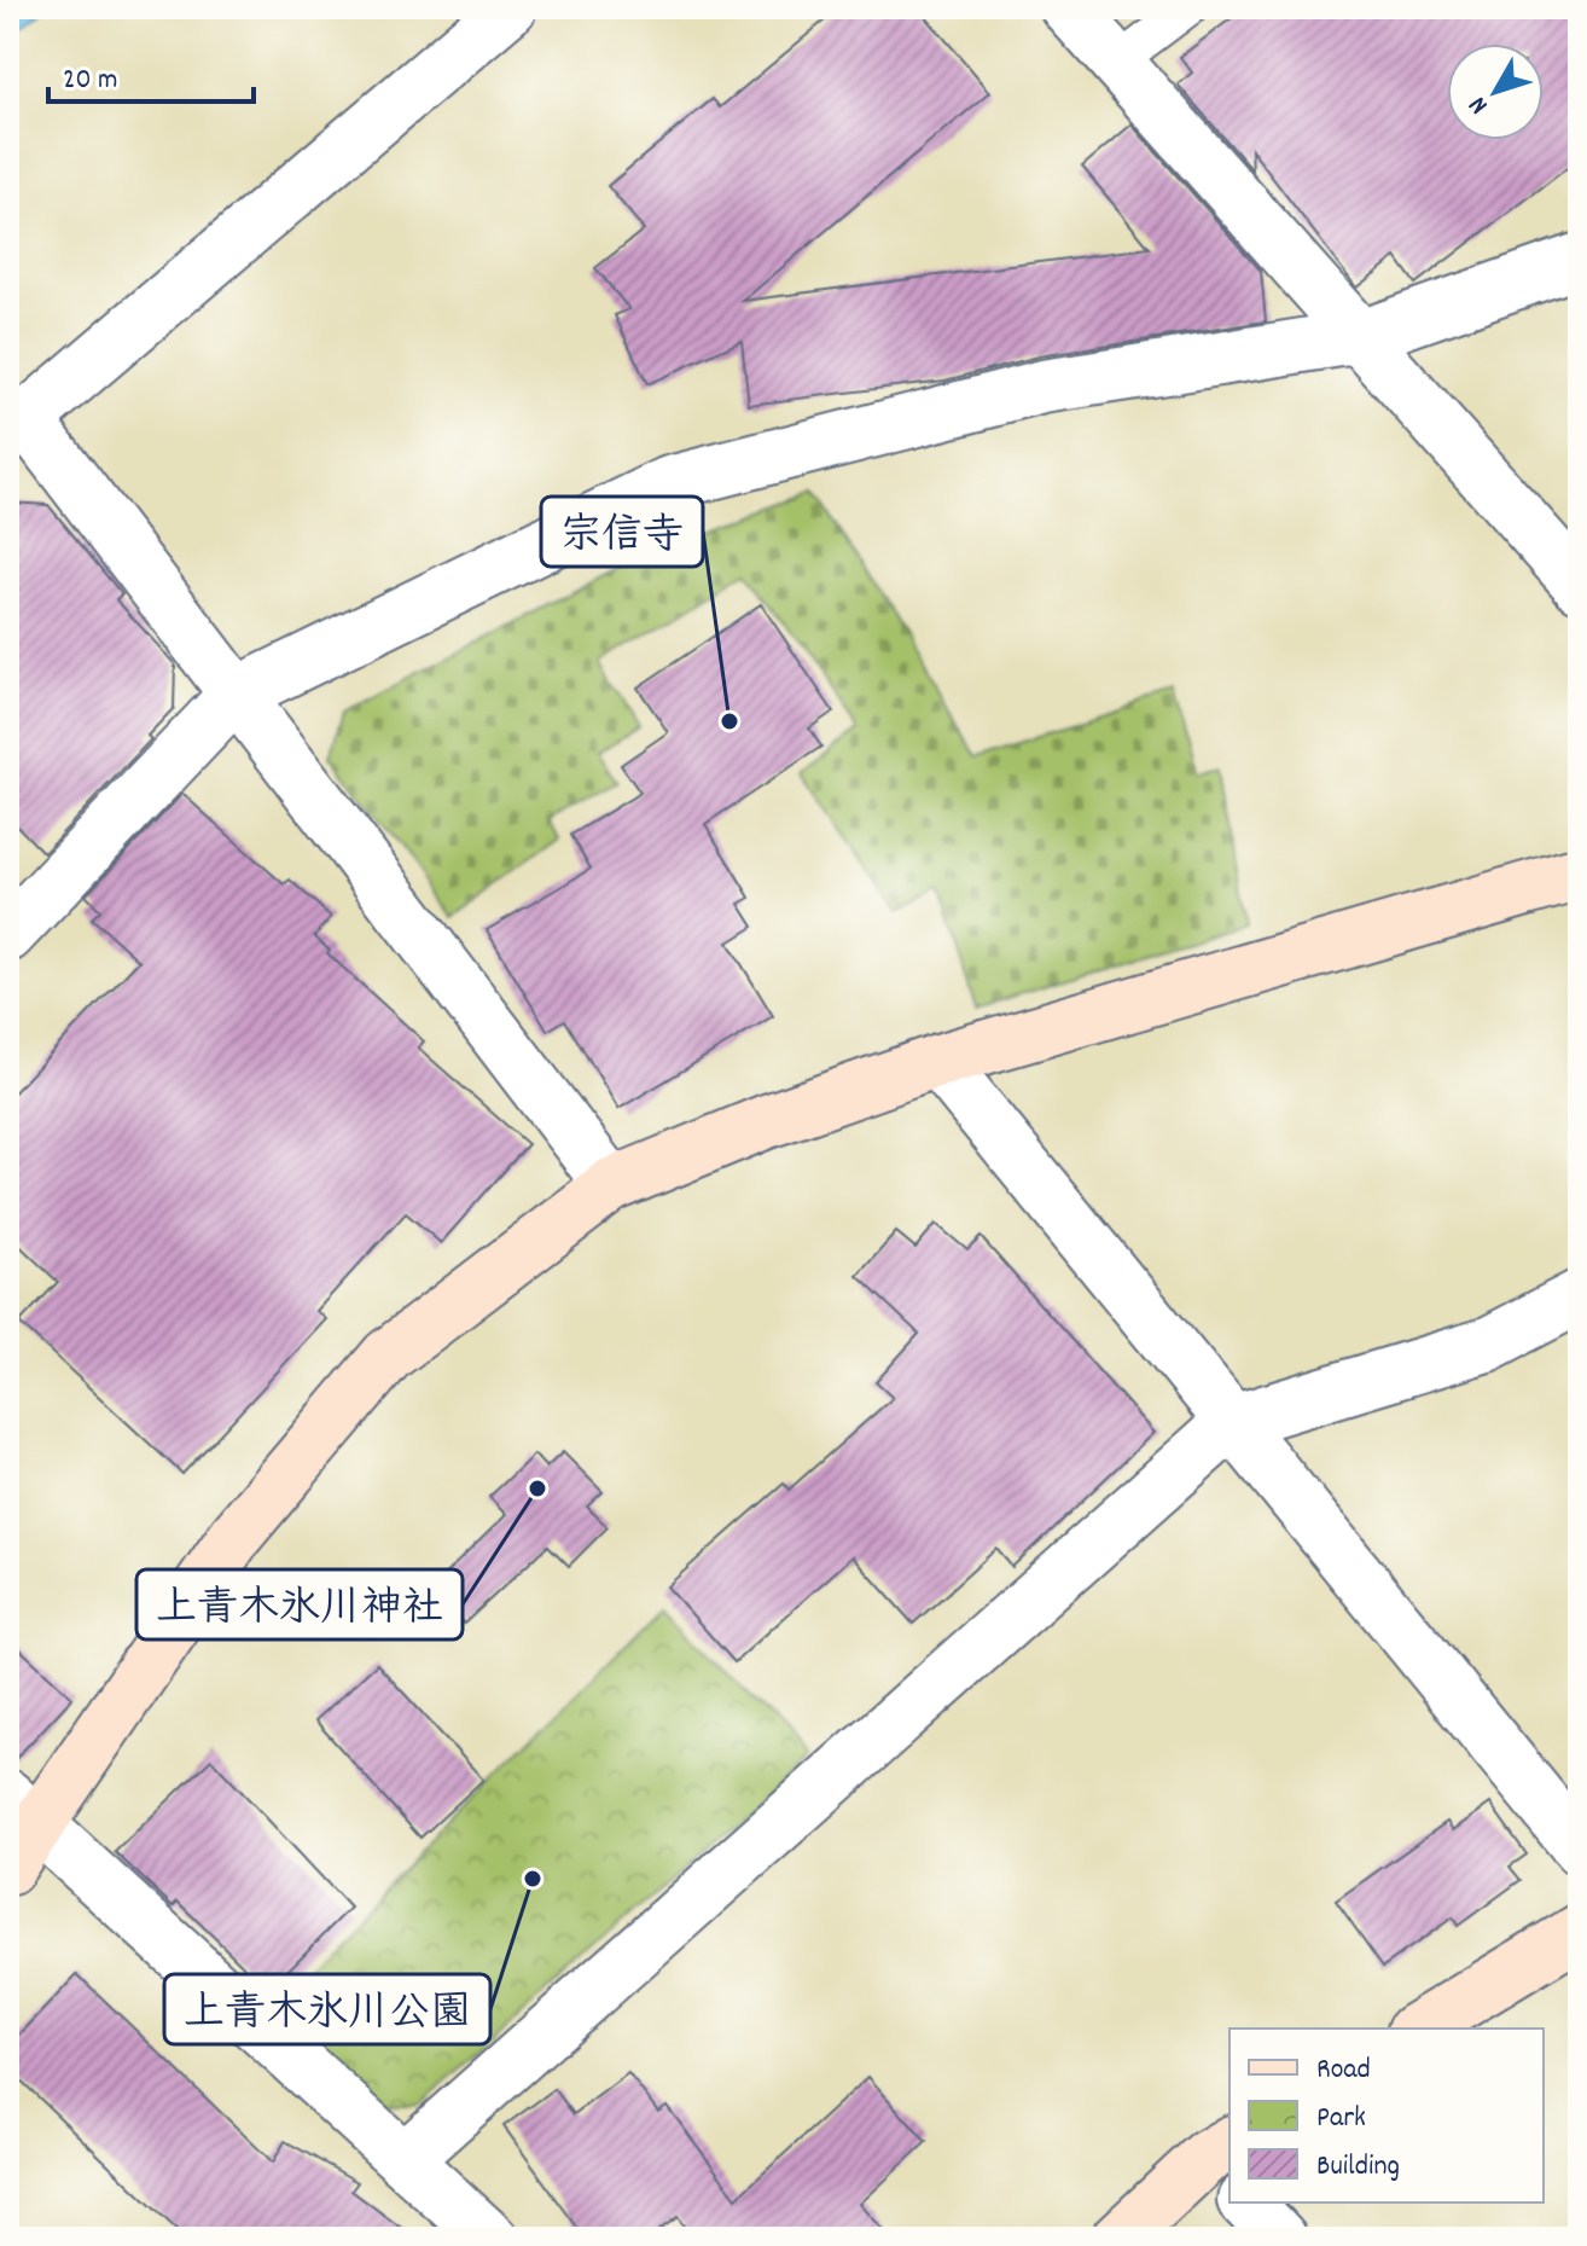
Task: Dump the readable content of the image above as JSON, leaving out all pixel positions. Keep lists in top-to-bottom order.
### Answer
{
  "places": ["宗信寺", "上青木氷川神社", "上青木氷川公園"],
  "legend": ["Road", "Park", "Building"],
  "scale_bar": "20 m",
  "north": "bottom left"
}
